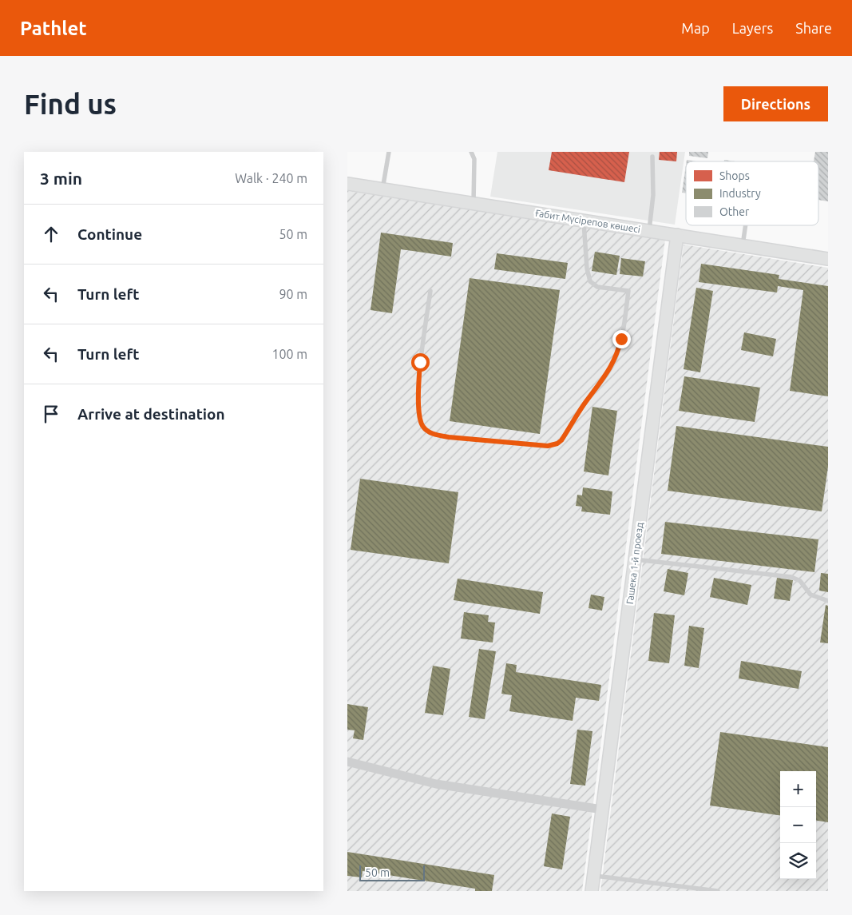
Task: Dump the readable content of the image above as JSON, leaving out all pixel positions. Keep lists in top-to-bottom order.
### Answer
{
  "streets": {
    "main road": ["Ғабит Мүсірепов көшесі", "Гашека 1-й проезд"]
  },
  "crossings": [
    ["Ғабит Мүсірепов көшесі", "Гашека 1-й проезд"]
  ],
  "legend": ["Shops", "Industry", "Other"],
  "scale_bar": "50 m",
  "page": {
    "header": "Pathlet",
    "nav": ["Map", "Layers", "Share"],
    "buttons": "Directions",
    "title": "Find us",
    "heading": ["3 min", "Walk · 240 m"],
    "list": [
      ["Continue", "50 m"],
      ["Turn left", "90 m"],
      ["Turn left", "100 m"],
      "Arrive at destination"
    ],
    "map_buttons": ["+", "−"],
    "scale": "50 m"
  }
}
